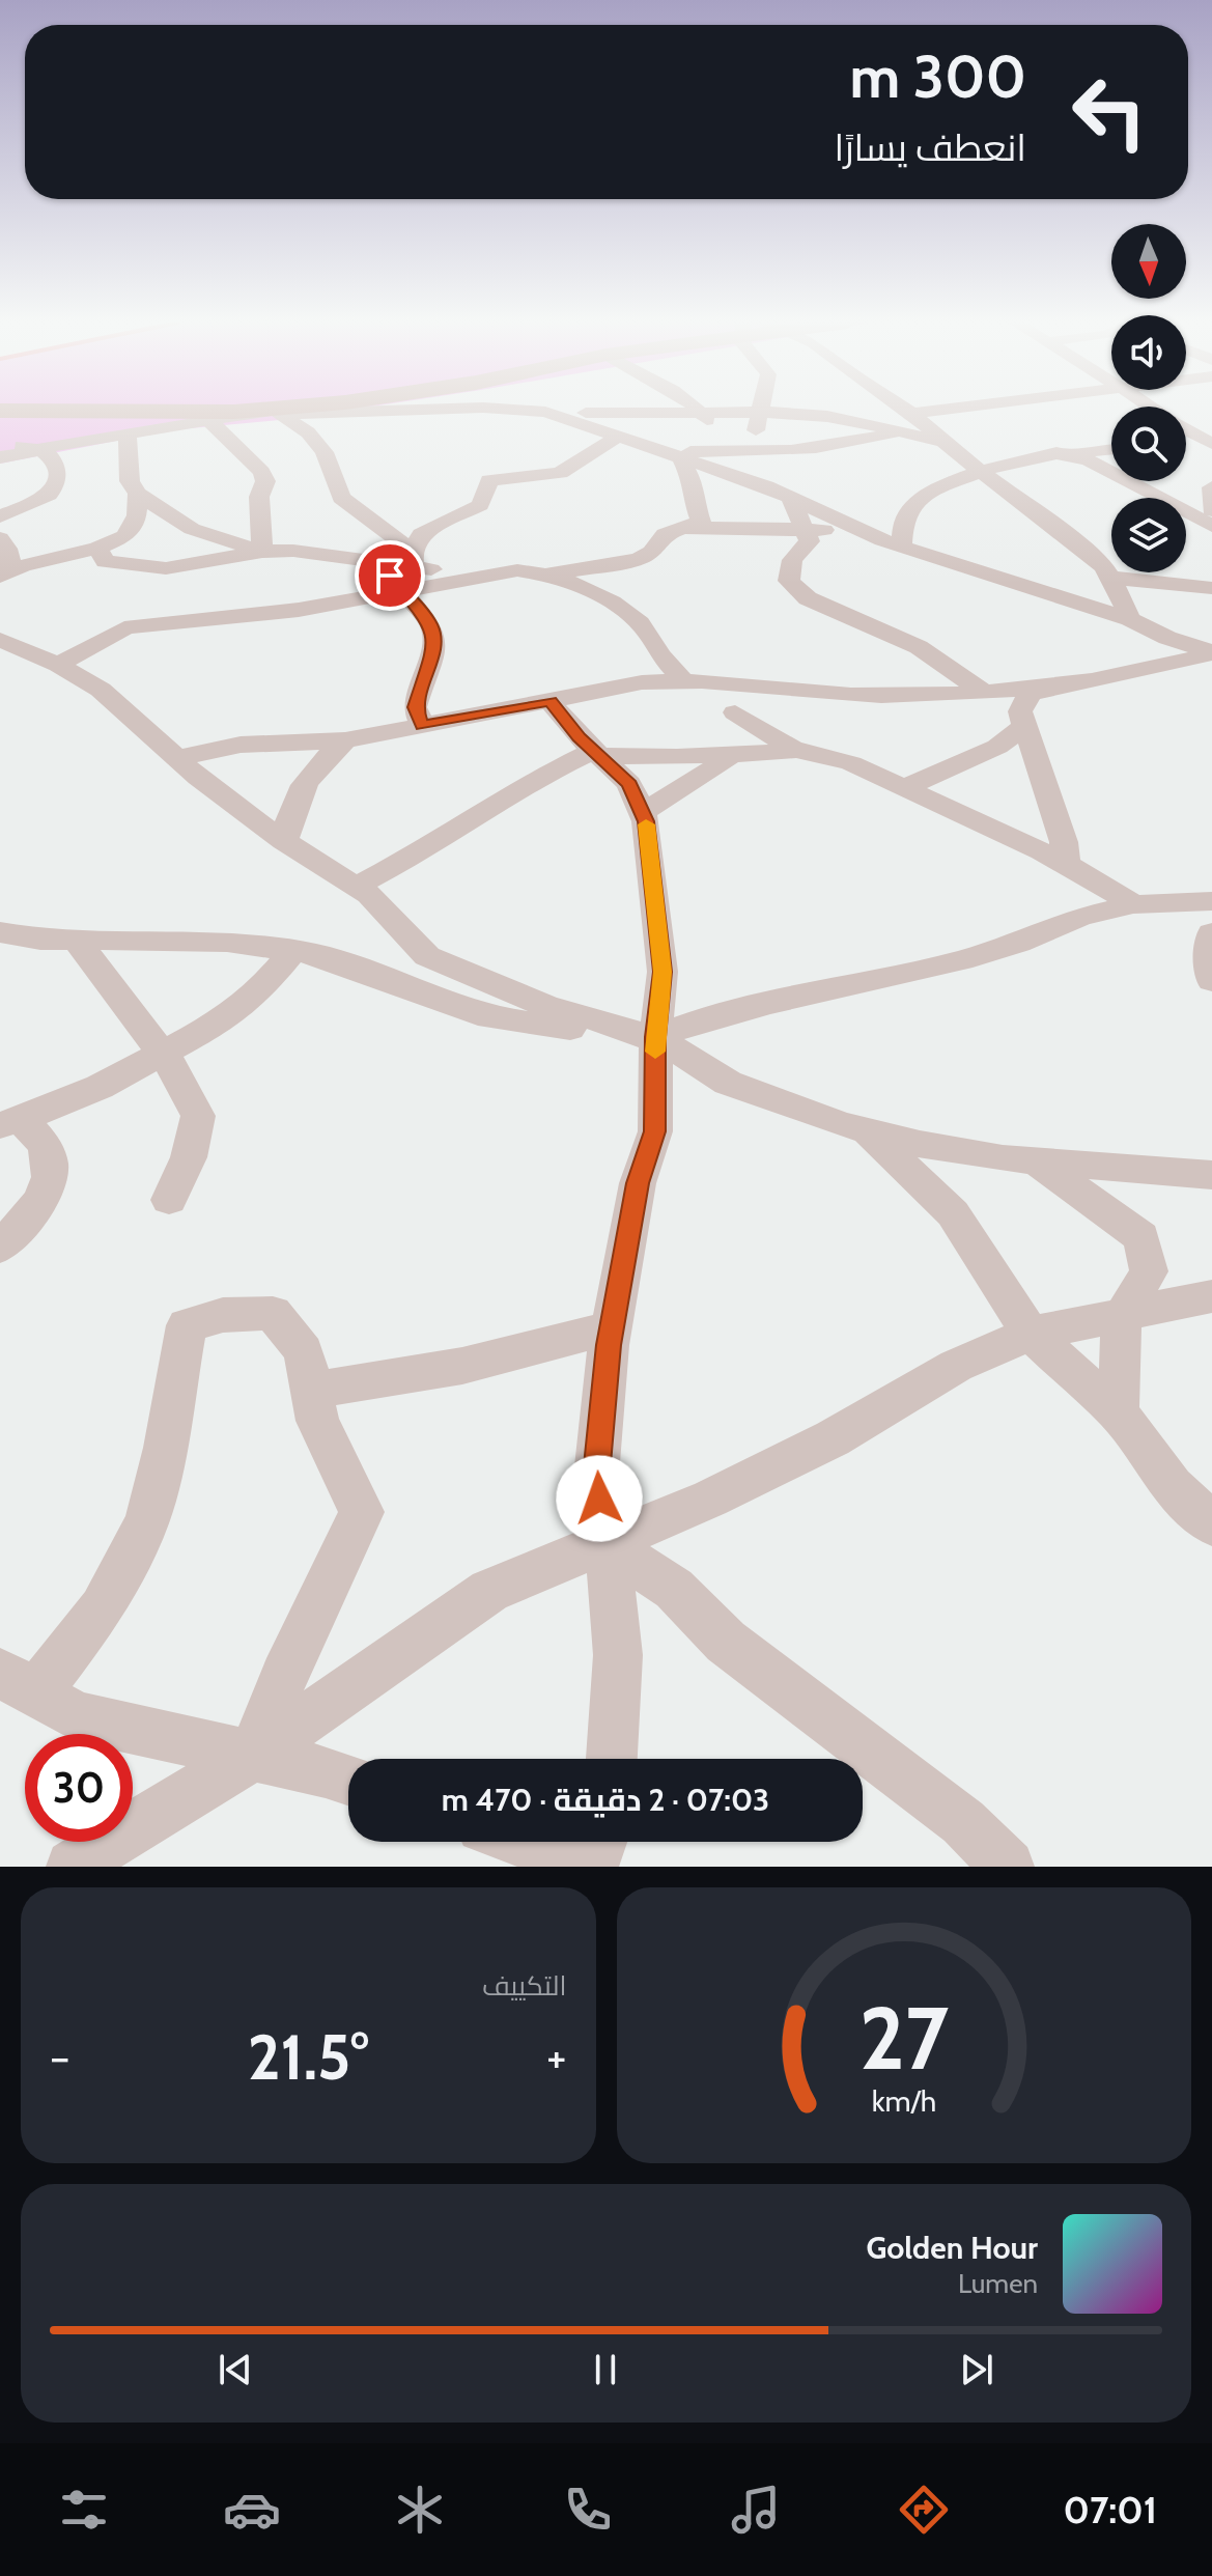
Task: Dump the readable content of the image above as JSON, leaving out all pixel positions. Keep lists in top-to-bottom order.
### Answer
{
  "north": "bottom",
  "page": {
    "turn": ["300 m", "انعطف يسارًا"],
    "limit": "30",
    "trip": "07:03 · 2 دقيقة · 470 m",
    "tile": "التكييف",
    "heat": ["−", "21.5°", "+"],
    "song": ["Golden Hour", "Lumen"],
    "tabs": "07:01",
    "gauge": ["27", "km/h"]
  }
}
